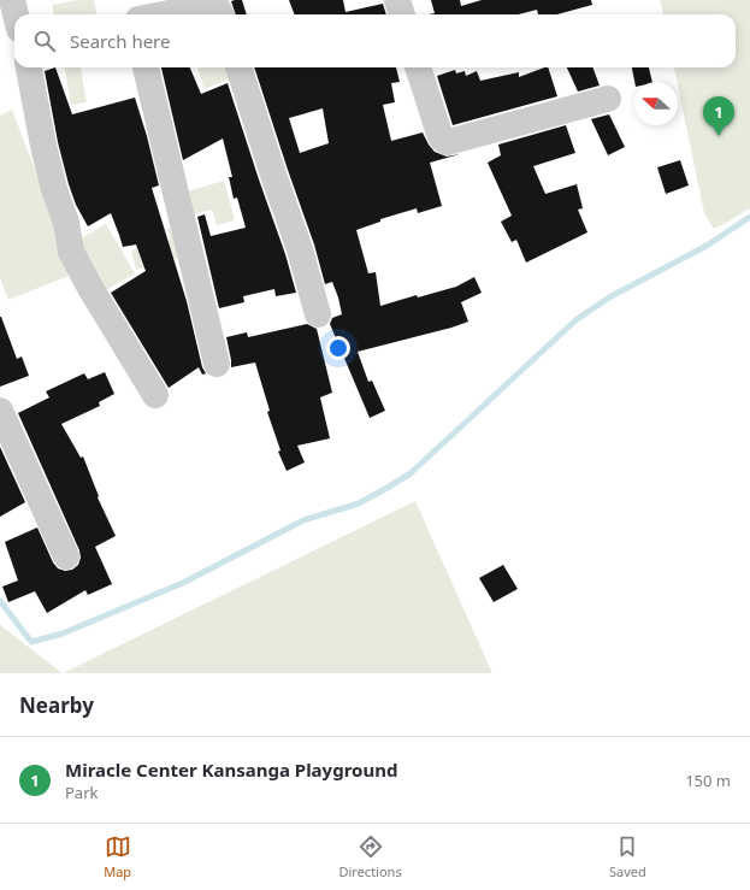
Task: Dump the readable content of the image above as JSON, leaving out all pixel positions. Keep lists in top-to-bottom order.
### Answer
{
  "north": "left",
  "page": {
    "search": "Search here",
    "pins": "1",
    "heading": "Nearby",
    "list": [
      {
        "mark": "1",
        "name": "Miracle Center Kansanga Playground",
        "note": "Park",
        "value": "150 m"
      }
    ],
    "nav": ["Map", "Directions", "Saved"]
  }
}
